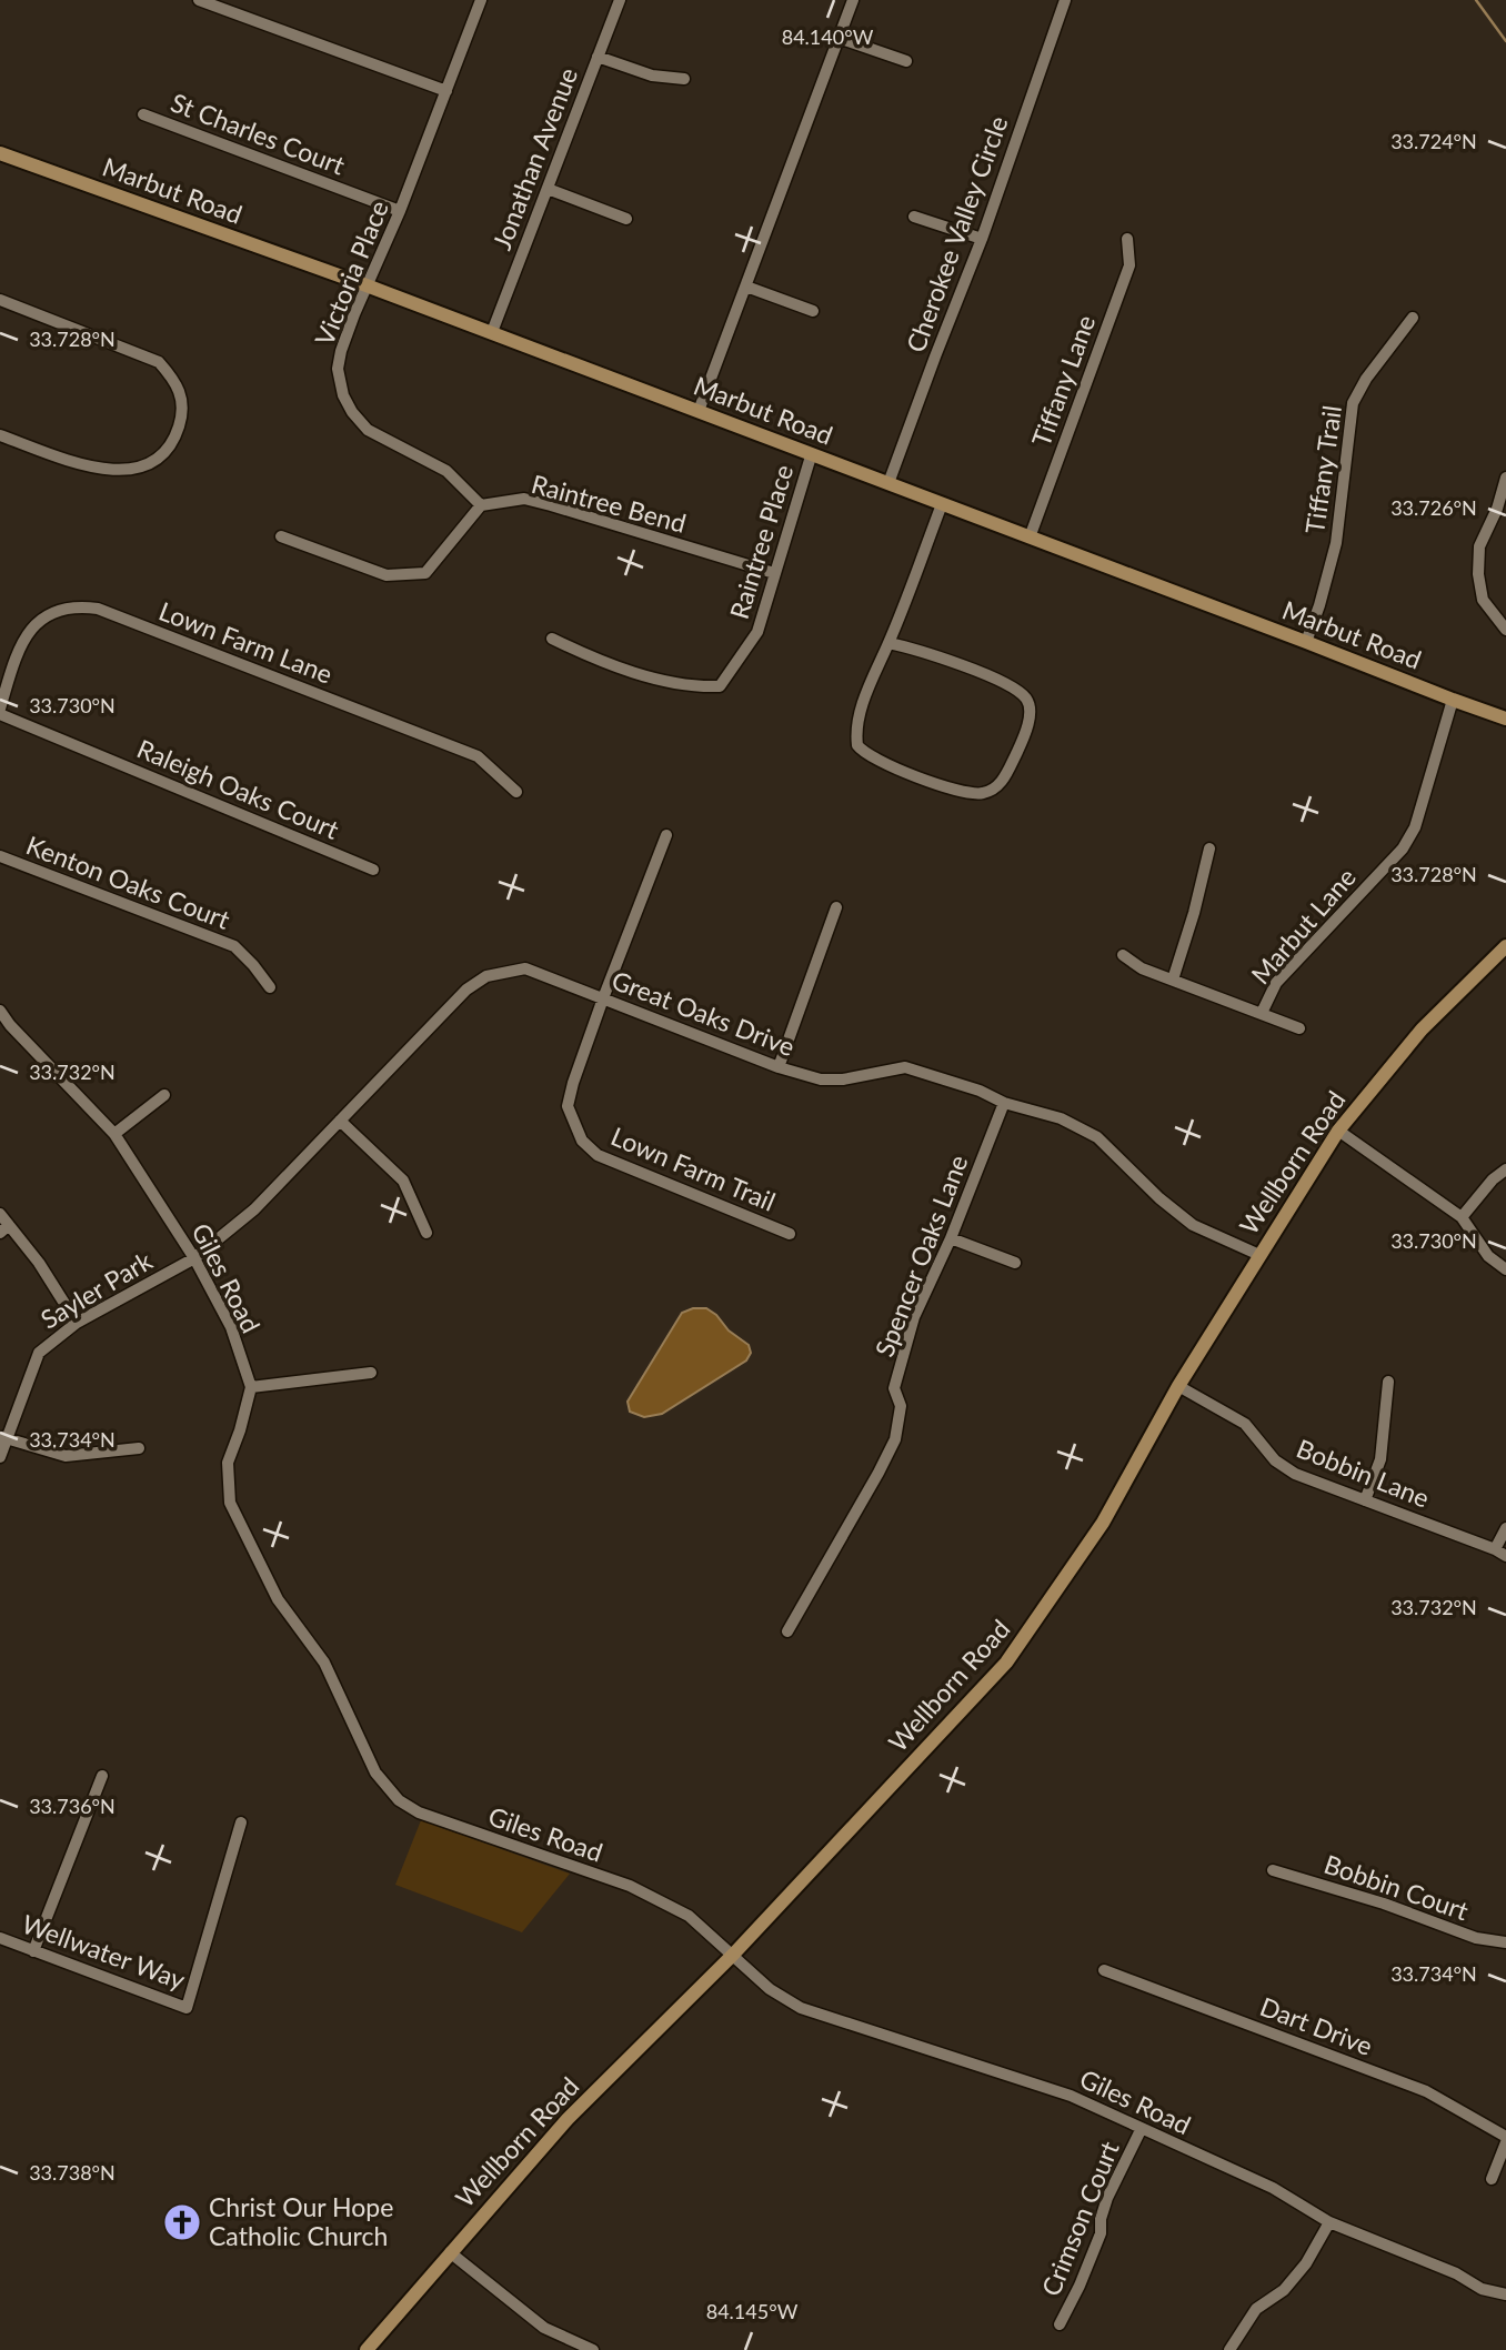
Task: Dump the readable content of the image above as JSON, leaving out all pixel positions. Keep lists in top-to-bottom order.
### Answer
{
  "streets": {
    "street": [
      "St Charles Court",
      "Jonathan Avenue",
      "Marbut Road",
      "Cherokee Valley Circle",
      "Victoria Place",
      "Tiffany Lane",
      "Tiffany Trail",
      "Raintree Bend",
      "Raintree Place",
      "Lown Farm Lane",
      "Raleigh Oaks Court",
      "Kenton Oaks Court",
      "Marbut Lane",
      "Great Oaks Drive",
      "Wellborn Road",
      "Lown Farm Trail",
      "Spencer Oaks Lane",
      "Giles Road",
      "Sayler Park",
      "Bobbin Lane",
      "Bobbin Court",
      "Wellwater Way",
      "Dart Drive",
      "Crimson Court"
    ]
  },
  "crossings": [
    ["St Charles Court", "Victoria Place"],
    ["Jonathan Avenue", "Marbut Road"],
    ["Marbut Road", "Cherokee Valley Circle"],
    ["Marbut Road", "Victoria Place"],
    ["Marbut Road", "Tiffany Lane"],
    ["Marbut Road", "Tiffany Trail"],
    ["Marbut Road", "Raintree Place"],
    ["Marbut Road", "Marbut Lane"],
    ["Victoria Place", "Raintree Bend"],
    ["Raintree Bend", "Raintree Place"],
    ["Lown Farm Lane", "Raleigh Oaks Court"],
    ["Great Oaks Drive", "Wellborn Road"],
    ["Great Oaks Drive", "Lown Farm Trail"],
    ["Great Oaks Drive", "Spencer Oaks Lane"],
    ["Great Oaks Drive", "Giles Road"],
    ["Great Oaks Drive", "Sayler Park"],
    ["Wellborn Road", "Giles Road"],
    ["Wellborn Road", "Bobbin Lane"],
    ["Giles Road", "Sayler Park"],
    ["Giles Road", "Crimson Court"]
  ],
  "places": {
    "church": ["Christ Our Hope Catholic Church"]
  },
  "coordinates": [
    "84.140°W",
    "33.724°N",
    "33.728°N",
    "33.726°N",
    "33.730°N",
    "33.732°N",
    "33.734°N",
    "33.736°N",
    "33.738°N",
    "84.145°W"
  ]
}
